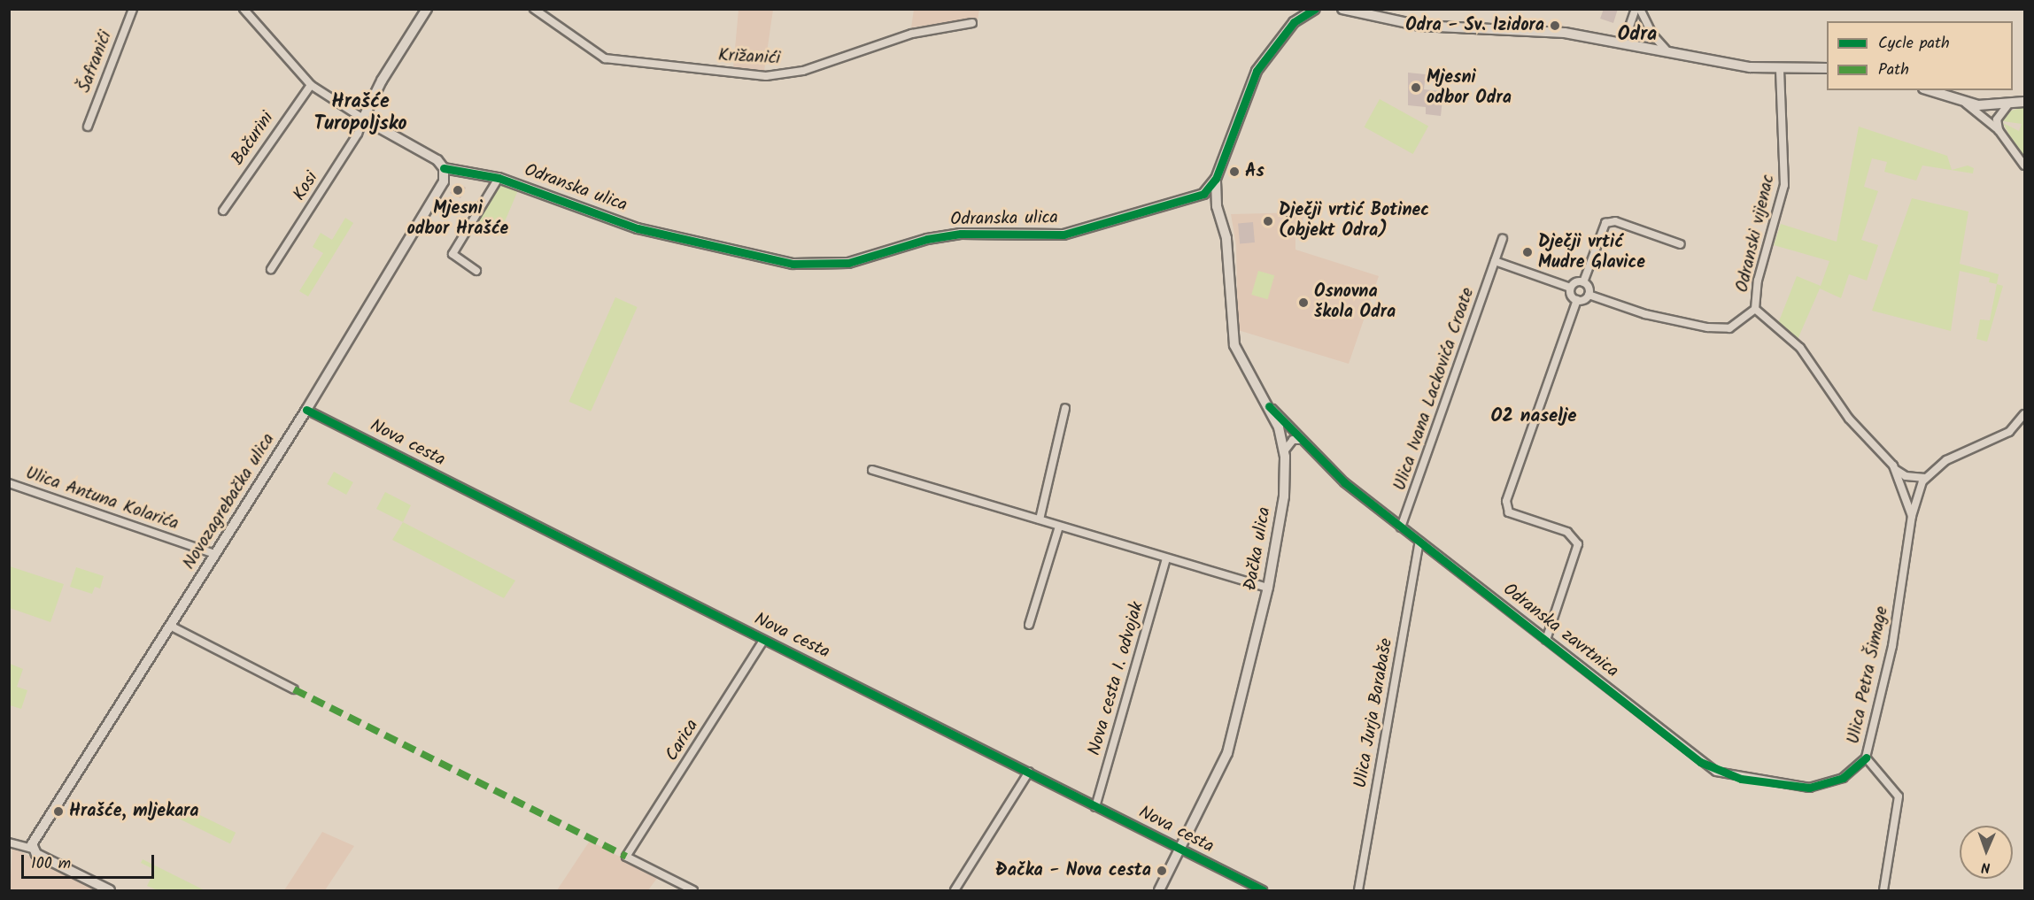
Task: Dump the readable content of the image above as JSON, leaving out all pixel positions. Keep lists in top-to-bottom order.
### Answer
{
  "streets": {
    "street": [
      "Križanići",
      "Šafranići",
      "Bačurini",
      "Kosi",
      "Odranska ulica",
      "Odranski vijenac",
      "Ulica Ivana Lackovića Croate",
      "Nova cesta",
      "Ulica Antuna Kolarića",
      "Novozagrebačka ulica",
      "Đačka ulica",
      "Odranska zavrtnica",
      "Ulica Petra Šimage",
      "Nova cesta I. odvojak",
      "Ulica Jurja Barabaše",
      "Carica"
    ]
  },
  "crossings": [
    ["Odranska ulica", "Novozagrebačka ulica"],
    ["Odranska ulica", "Đačka ulica"],
    ["Odranski vijenac", "Ulica Petra Šimage"],
    ["Ulica Ivana Lackovića Croate", "Odranska zavrtnica"],
    ["Nova cesta", "Novozagrebačka ulica"],
    ["Nova cesta", "Đačka ulica"],
    ["Nova cesta", "Nova cesta I. odvojak"],
    ["Nova cesta", "Carica"],
    ["Ulica Antuna Kolarića", "Novozagrebačka ulica"],
    ["Đačka ulica", "Odranska zavrtnica"],
    ["Odranska zavrtnica", "Ulica Petra Šimage"],
    ["Odranska zavrtnica", "Ulica Jurja Barabaše"]
  ],
  "districts": ["Odra", "Hrašće Turopoljsko", "O2 naselje"],
  "places": [
    "Odra - Sv. Izidora",
    "Mjesni odbor Odra",
    "As",
    "Mjesni odbor Hrašće",
    "Dječji vrtić Botinec (objekt Odra)",
    "Dječji vrtić Mudre Glavice",
    "Osnovna škola Odra",
    "Hrašće, mljekara",
    "Đačka - Nova cesta"
  ],
  "legend": ["Cycle path", "Path"],
  "scale_bar": "100 m",
  "north": "bottom"
}
